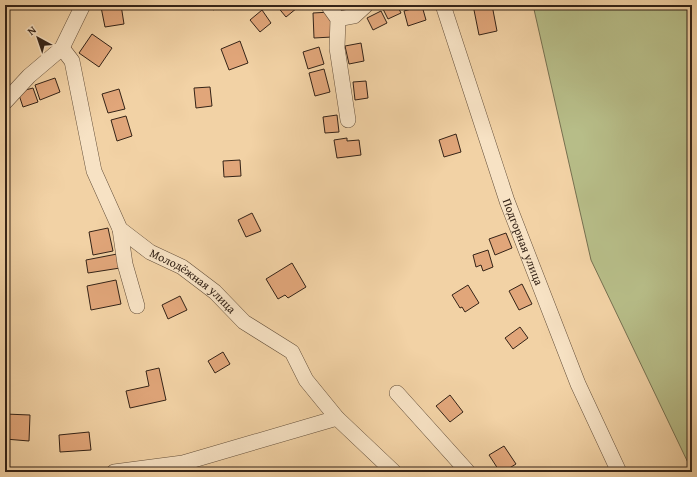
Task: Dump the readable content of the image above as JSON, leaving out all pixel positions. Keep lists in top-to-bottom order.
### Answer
{
  "streets": {
    "street": ["Подгорная улица", "Молодёжная улица"]
  },
  "north": "top left"
}
